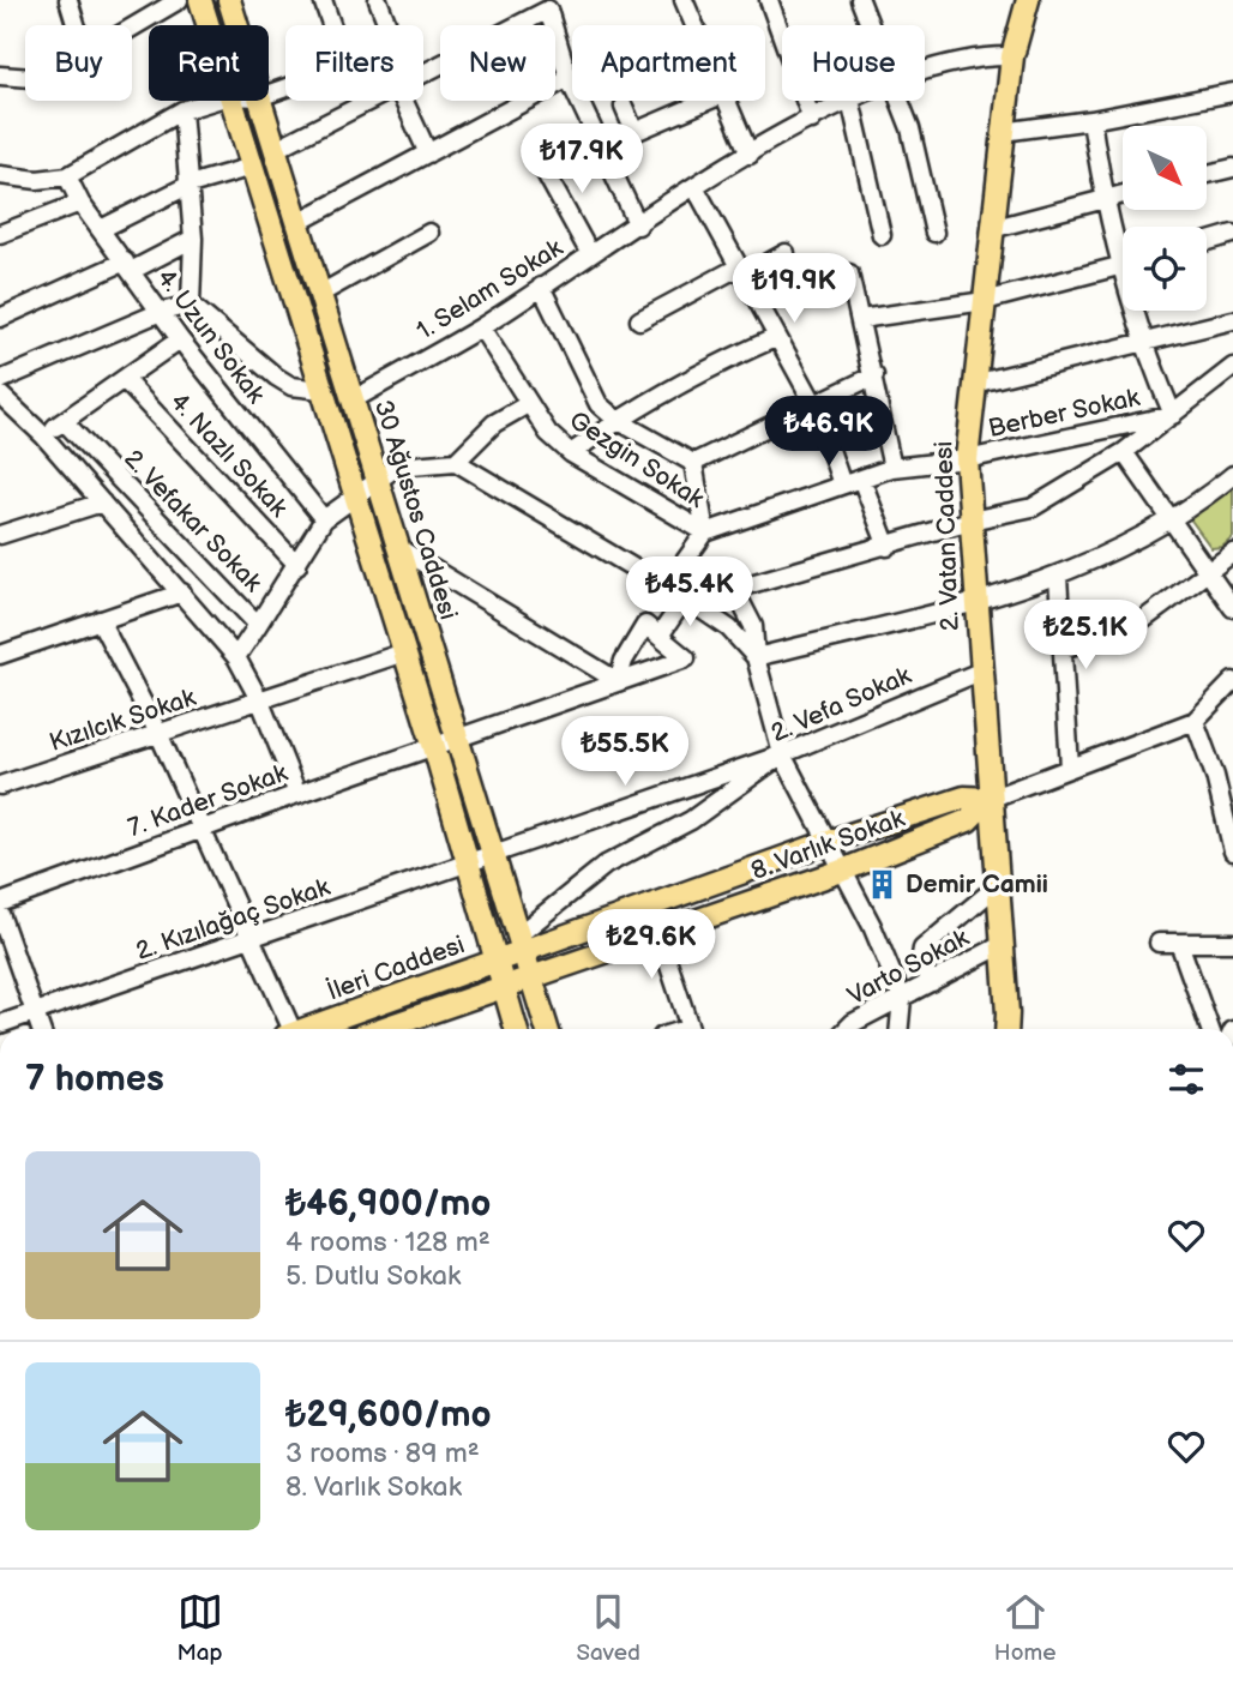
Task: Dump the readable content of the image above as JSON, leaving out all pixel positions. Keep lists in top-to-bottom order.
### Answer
{
  "streets": {
    "main road": [
      "30 Ağustos Caddesi",
      "2. Vatan Caddesi",
      "8. Varlık Sokak",
      "İleri Caddesi"
    ],
    "street": [
      "1. Selam Sokak",
      "4. Uzun Sokak",
      "Berber Sokak",
      "4. Nazlı Sokak",
      "Gezgin Sokak",
      "2. Vefakar Sokak",
      "2. Vefa Sokak",
      "Kızılcık Sokak",
      "7. Kader Sokak",
      "2. Kızılağaç Sokak",
      "Varto Sokak"
    ]
  },
  "crossings": [
    ["1. Selam Sokak", "Gezgin Sokak"],
    ["1. Selam Sokak", "30 Ağustos Caddesi"],
    ["1. Selam Sokak", "2. Vatan Caddesi"],
    ["Berber Sokak", "Gezgin Sokak"],
    ["Berber Sokak", "2. Vatan Caddesi"],
    ["30 Ağustos Caddesi", "2. Vefa Sokak"],
    ["30 Ağustos Caddesi", "Kızılcık Sokak"],
    ["30 Ağustos Caddesi", "7. Kader Sokak"],
    ["30 Ağustos Caddesi", "8. Varlık Sokak"],
    ["30 Ağustos Caddesi", "2. Kızılağaç Sokak"],
    ["30 Ağustos Caddesi", "İleri Caddesi"],
    ["2. Vatan Caddesi", "2. Vefa Sokak"],
    ["2. Vatan Caddesi", "8. Varlık Sokak"],
    ["2. Vatan Caddesi", "Varto Sokak"],
    ["2. Vefa Sokak", "8. Varlık Sokak"],
    ["2. Vefa Sokak", "2. Kızılağaç Sokak"],
    ["2. Vefa Sokak", "İleri Caddesi"],
    ["8. Varlık Sokak", "İleri Caddesi"]
  ],
  "places": {
    "building": ["Demir Camii"]
  },
  "north": "bottom right",
  "page": {
    "chip": [
      "Buy",
      "Rent",
      "Filters",
      "New",
      "Apartment",
      "House"
    ],
    "price": [
      "₺17.9K",
      "₺19.9K",
      "₺46.9K",
      "₺45.4K",
      "₺25.1K",
      "₺55.5K",
      "₺29.6K"
    ],
    "heading": "7 homes",
    "list": [
      {
        "name": "₺46,900/mo",
        "note": "4 rooms · 128 m² · 5. Dutlu Sokak"
      },
      {
        "name": "₺29,600/mo",
        "note": "3 rooms · 89 m² · 8. Varlık Sokak"
      }
    ],
    "tabs": ["Map", "Saved", "Home"]
  }
}
